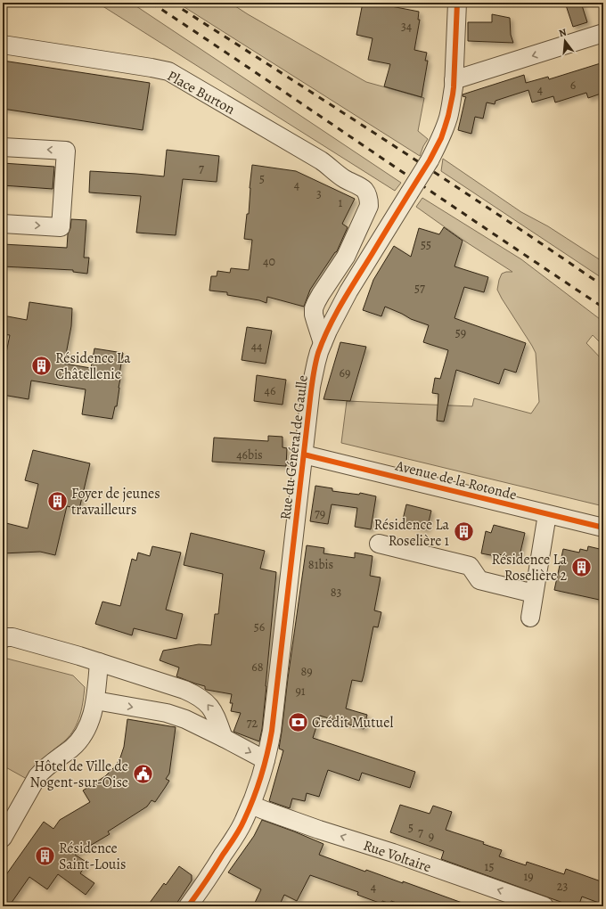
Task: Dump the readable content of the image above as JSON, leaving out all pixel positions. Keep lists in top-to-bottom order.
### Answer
{
  "streets": {
    "street": [
      "Place Burton",
      "Rue du Général de Gaulle",
      "Avenue de la Rotonde",
      "Rue Voltaire"
    ]
  },
  "crossings": [
    ["Place Burton", "Rue du Général de Gaulle"],
    ["Rue du Général de Gaulle", "Avenue de la Rotonde"],
    ["Rue du Général de Gaulle", "Rue Voltaire"]
  ],
  "one_way": ["Rue Voltaire"],
  "places": {
    "building": [
      "Résidence La Châtellenie",
      "Foyer de jeunes travailleurs",
      "Résidence La Roselière 1",
      "Résidence La Roselière 2",
      "Résidence Saint-Louis"
    ],
    "bank": ["Crédit Mutuel"],
    "public building": ["Hôtel de Ville de Nogent-sur-Oise"]
  },
  "house_numbers": [
    "34",
    "6",
    "4",
    "7",
    "5",
    "4",
    "3",
    "1",
    "55",
    "40",
    "57",
    "59",
    "44",
    "69",
    "46",
    "46bis",
    "79",
    "81bis",
    "83",
    "56",
    "68",
    "89",
    "91",
    "72",
    "5",
    "7",
    "9",
    "15",
    "19",
    "23",
    "4"
  ],
  "north": "top"
}
